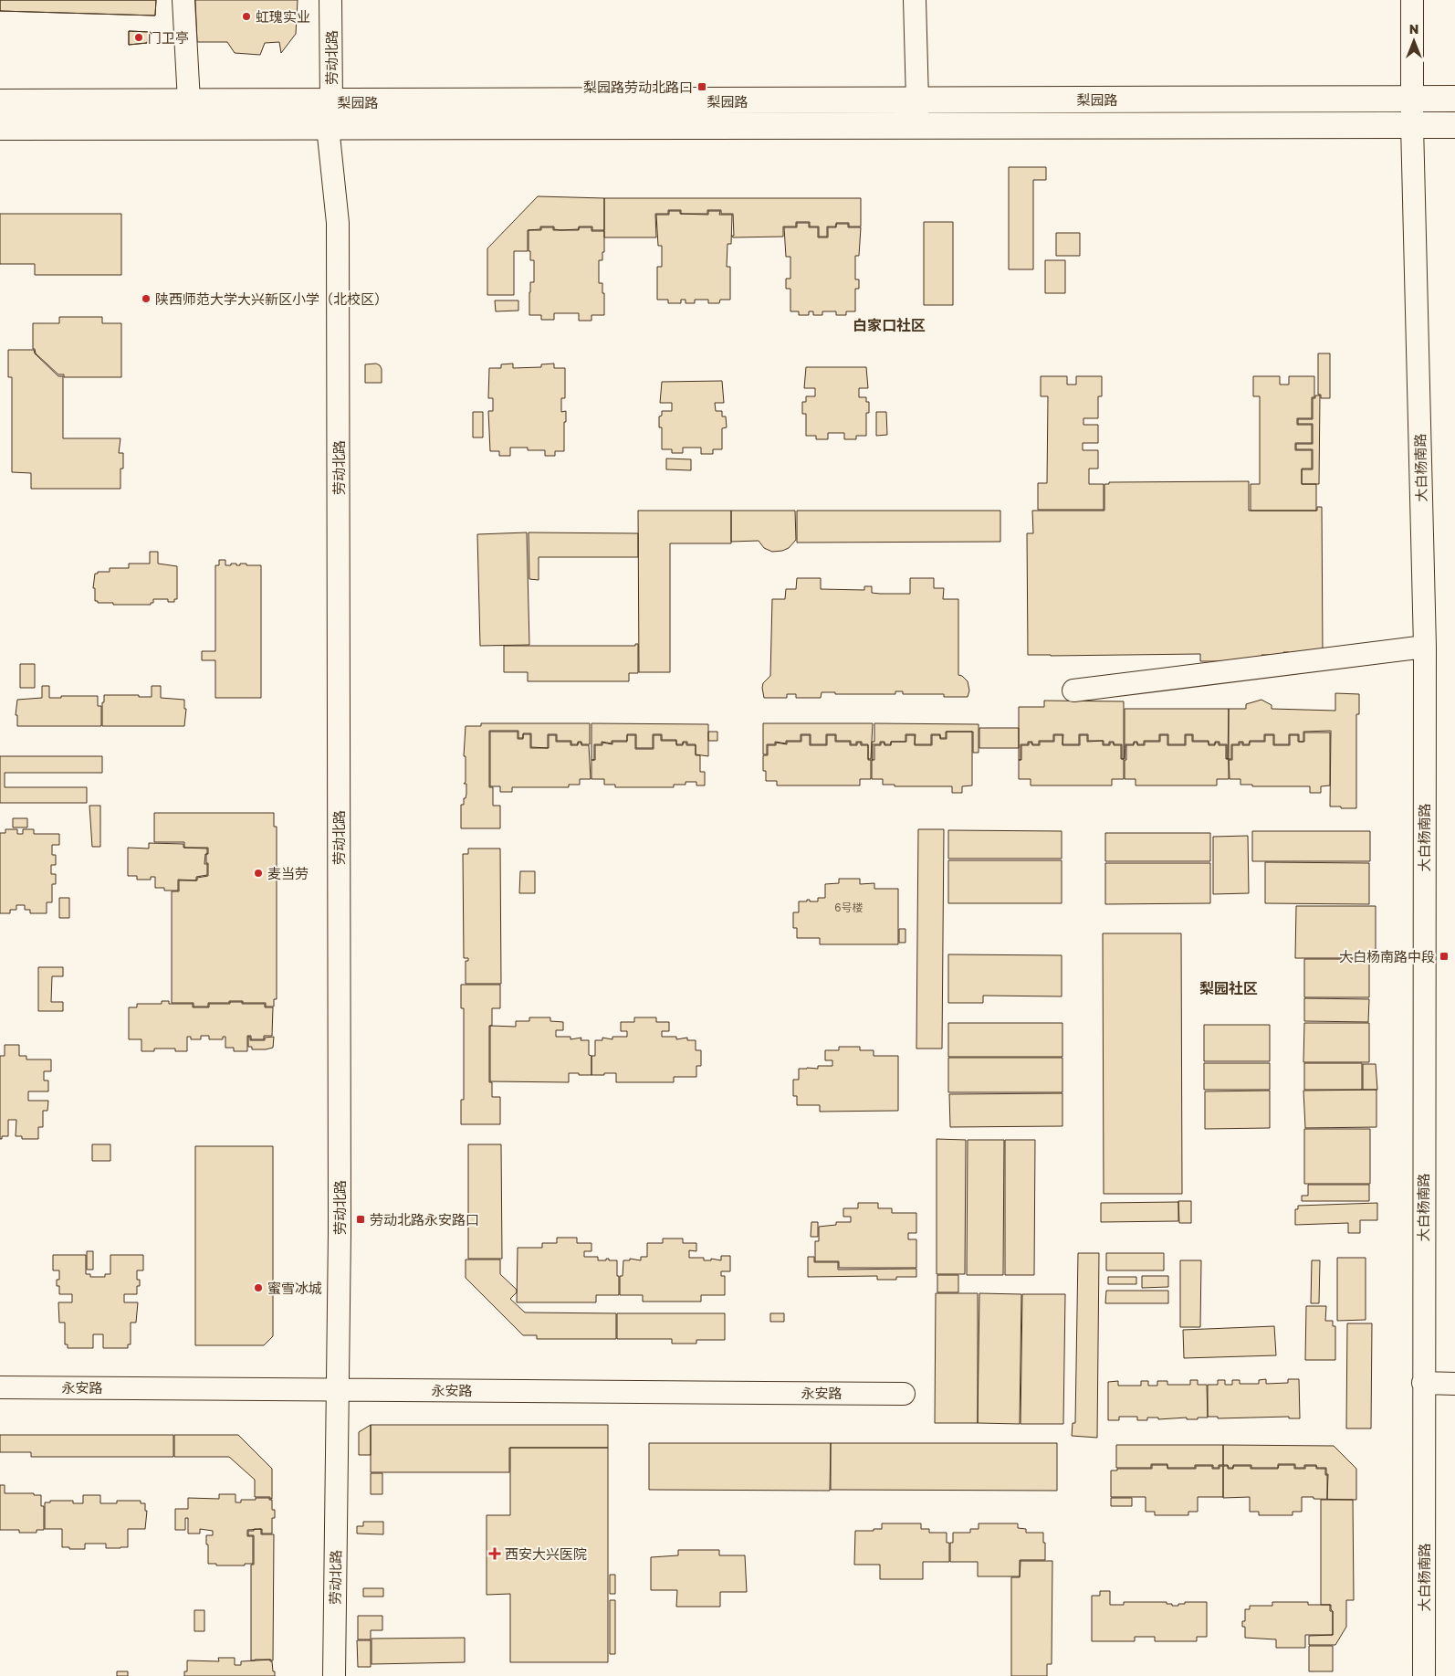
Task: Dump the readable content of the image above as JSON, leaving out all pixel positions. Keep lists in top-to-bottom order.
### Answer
{
  "streets": {
    "main road": ["梨园路"],
    "street": ["劳动北路", "大白杨南路", "永安路"]
  },
  "crossings": [
    ["劳动北路", "梨园路"],
    ["劳动北路", "永安路"],
    ["梨园路", "大白杨南路"]
  ],
  "districts": ["白家口社区", "梨园社区"],
  "places": {
    "other": [
      "虹瑰实业",
      "门卫亭",
      "陕西师范大学大兴新区小学（北校区）",
      "麦当劳",
      "蜜雪冰城"
    ],
    "transit": ["梨园路劳动北路口", "大白杨南路中段", "劳动北路永安路口"],
    "health": ["西安大兴医院"]
  },
  "house_numbers": ["6号楼"],
  "north": "top"
}
